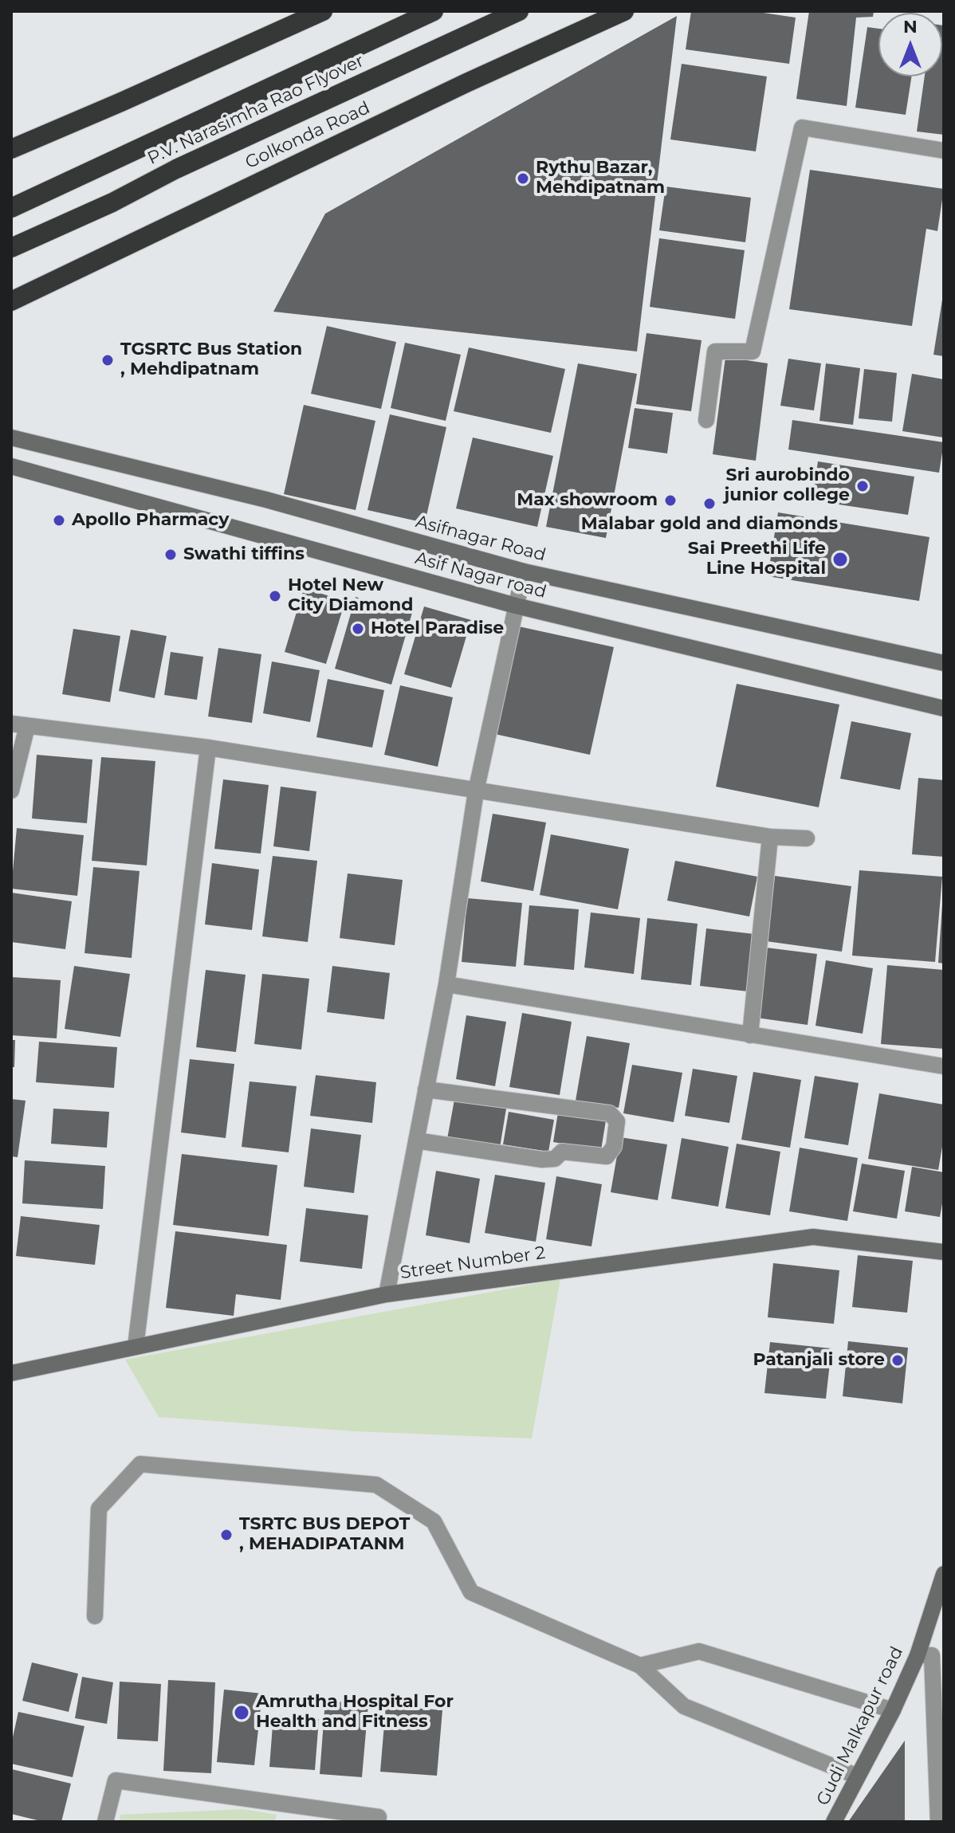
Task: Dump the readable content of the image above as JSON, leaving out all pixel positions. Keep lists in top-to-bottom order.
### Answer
{
  "streets": {
    "highway": ["P.V. Narasimha Rao Flyover", "Golkonda Road"],
    "main road": [
      "Asifnagar Road",
      "Asif Nagar road",
      "Street Number 2",
      "Gudi Malkapur road"
    ]
  },
  "places": [
    "Rythu Bazar, Mehdipatnam",
    "TGSRTC Bus Station , Mehdipatnam",
    "Sri aurobindo junior college",
    "Max showroom",
    "Malabar gold and diamonds",
    "Apollo Pharmacy",
    "Swathi tiffins",
    "Sai Preethi Life Line Hospital",
    "Hotel New City Diamond",
    "Hotel Paradise",
    "Patanjali store",
    "TSRTC BUS DEPOT , MEHADIPATANM",
    "Amrutha Hospital For Health and Fitness"
  ],
  "north": "top"
}
